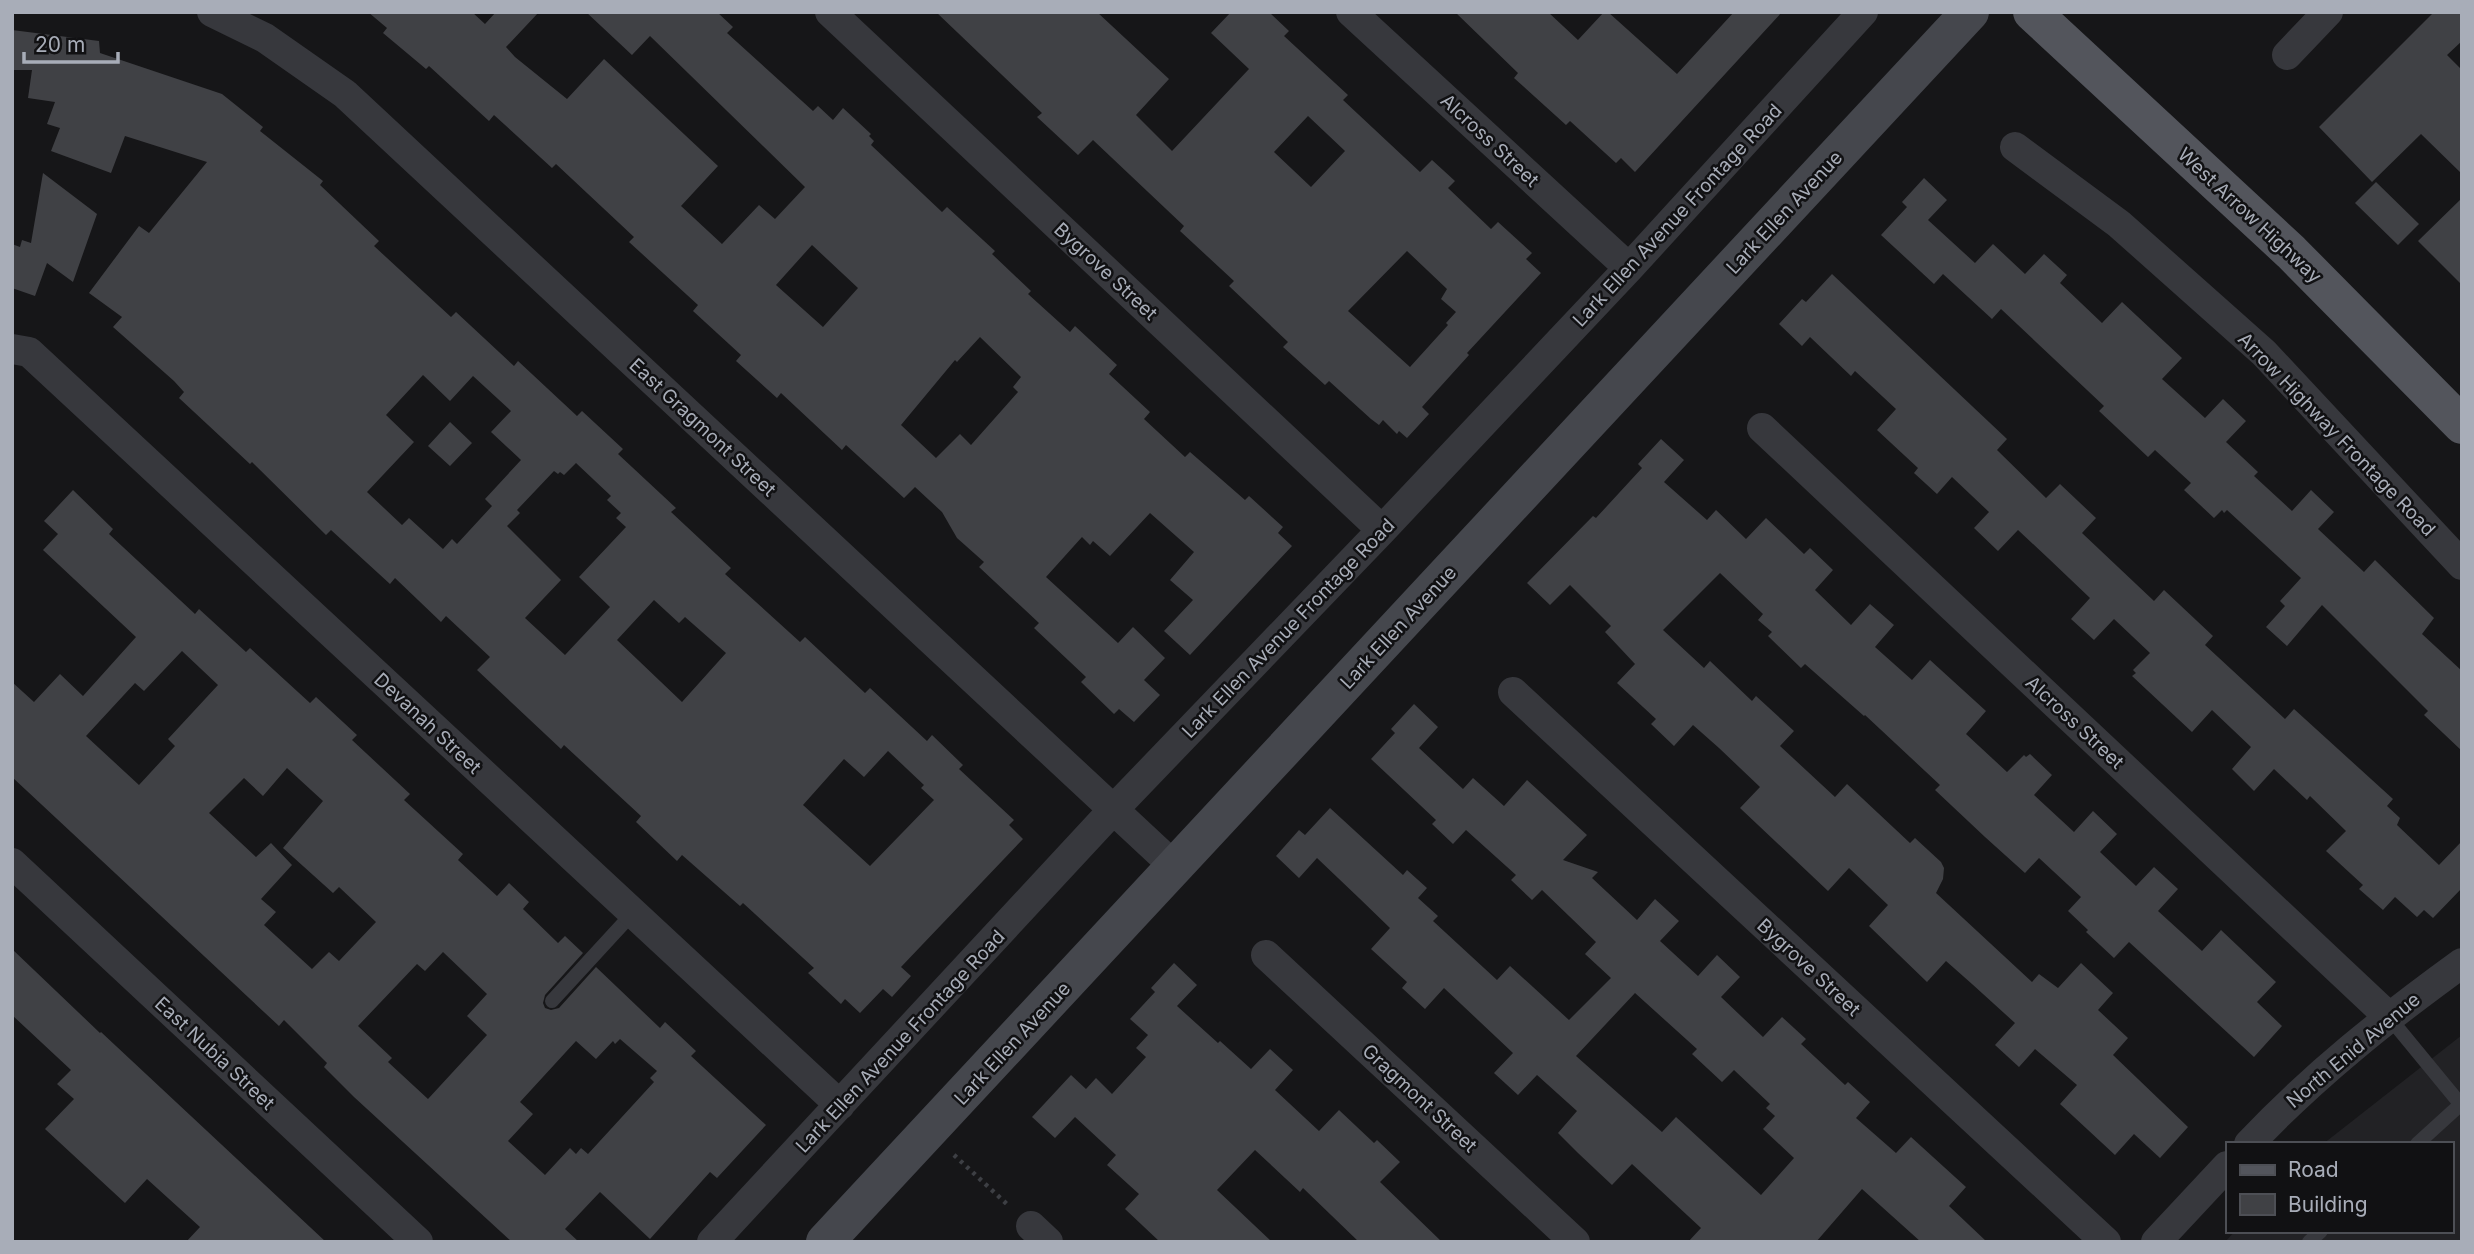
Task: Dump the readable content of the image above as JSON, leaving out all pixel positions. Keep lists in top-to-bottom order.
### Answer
{
  "streets": {
    "main road": ["West Arrow Highway"],
    "street": [
      "Alcross Street",
      "Lark Ellen Avenue",
      "Lark Ellen Avenue Frontage Road",
      "Bygrove Street",
      "East Gragmont Street",
      "Arrow Highway Frontage Road",
      "Devanah Street",
      "North Enid Avenue",
      "East Nubia Street",
      "Gragmont Street"
    ]
  },
  "crossings": [
    ["Alcross Street", "Lark Ellen Avenue Frontage Road"],
    ["Alcross Street", "North Enid Avenue"],
    ["Lark Ellen Avenue", "East Gragmont Street"],
    ["Lark Ellen Avenue Frontage Road", "Bygrove Street"],
    ["Lark Ellen Avenue Frontage Road", "East Gragmont Street"],
    ["Lark Ellen Avenue Frontage Road", "Devanah Street"]
  ],
  "legend": ["Road", "Building"],
  "scale_bar": "20 m"
}
